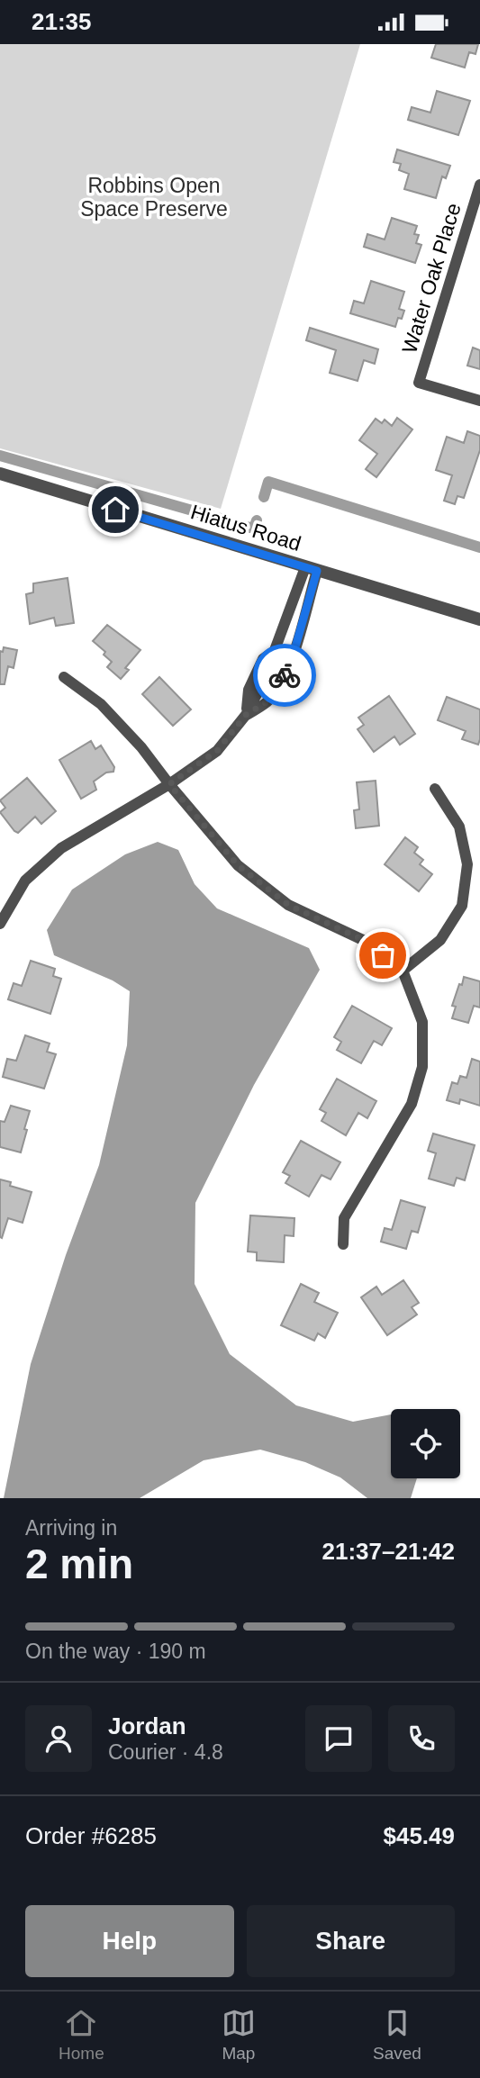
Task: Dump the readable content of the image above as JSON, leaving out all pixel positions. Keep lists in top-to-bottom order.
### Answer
{
  "streets": {
    "street": ["Water Oak Place", "Hiatus Road"]
  },
  "parks": ["Robbins Open Space Preserve"],
  "page": {
    "status": "21:35",
    "heading": ["2 min", "Arriving in", "21:37–21:42"],
    "panel": [
      "Jordan",
      "Courier · 4.8",
      "Order #6285",
      "$45.49"
    ],
    "bar": "On the way · 190 m",
    "buttons": ["Help", "Share"],
    "tabs": ["Home", "Map", "Saved"]
  }
}
